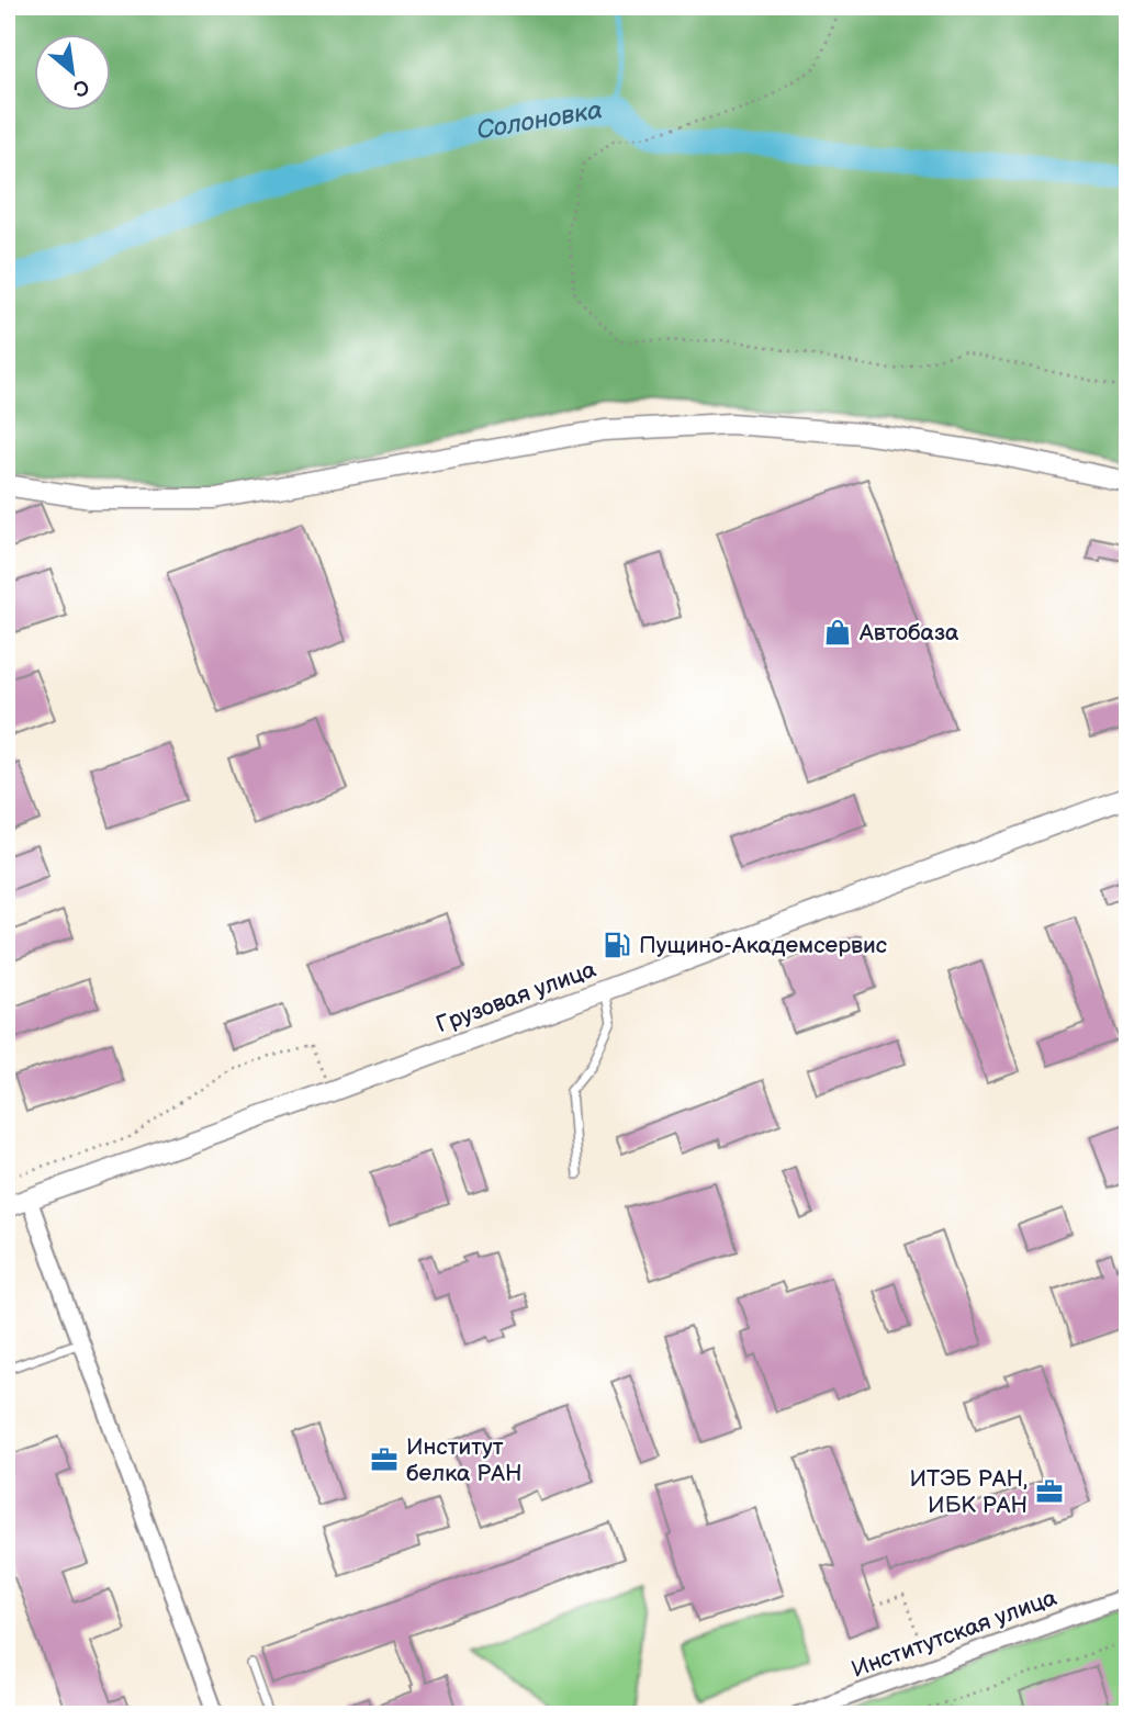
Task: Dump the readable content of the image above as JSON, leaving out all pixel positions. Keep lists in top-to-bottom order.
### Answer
{
  "streets": {
    "street": ["Грузовая улица", "Институтская улица"]
  },
  "water": ["Солоновка"],
  "places": {
    "shop": ["Автобаза"],
    "fuel station": ["Пущино-Академсервис"],
    "office": ["Институт белка РАН", "ИТЭБ РАН, ИБК РАН"]
  },
  "north": "bottom right"
}
